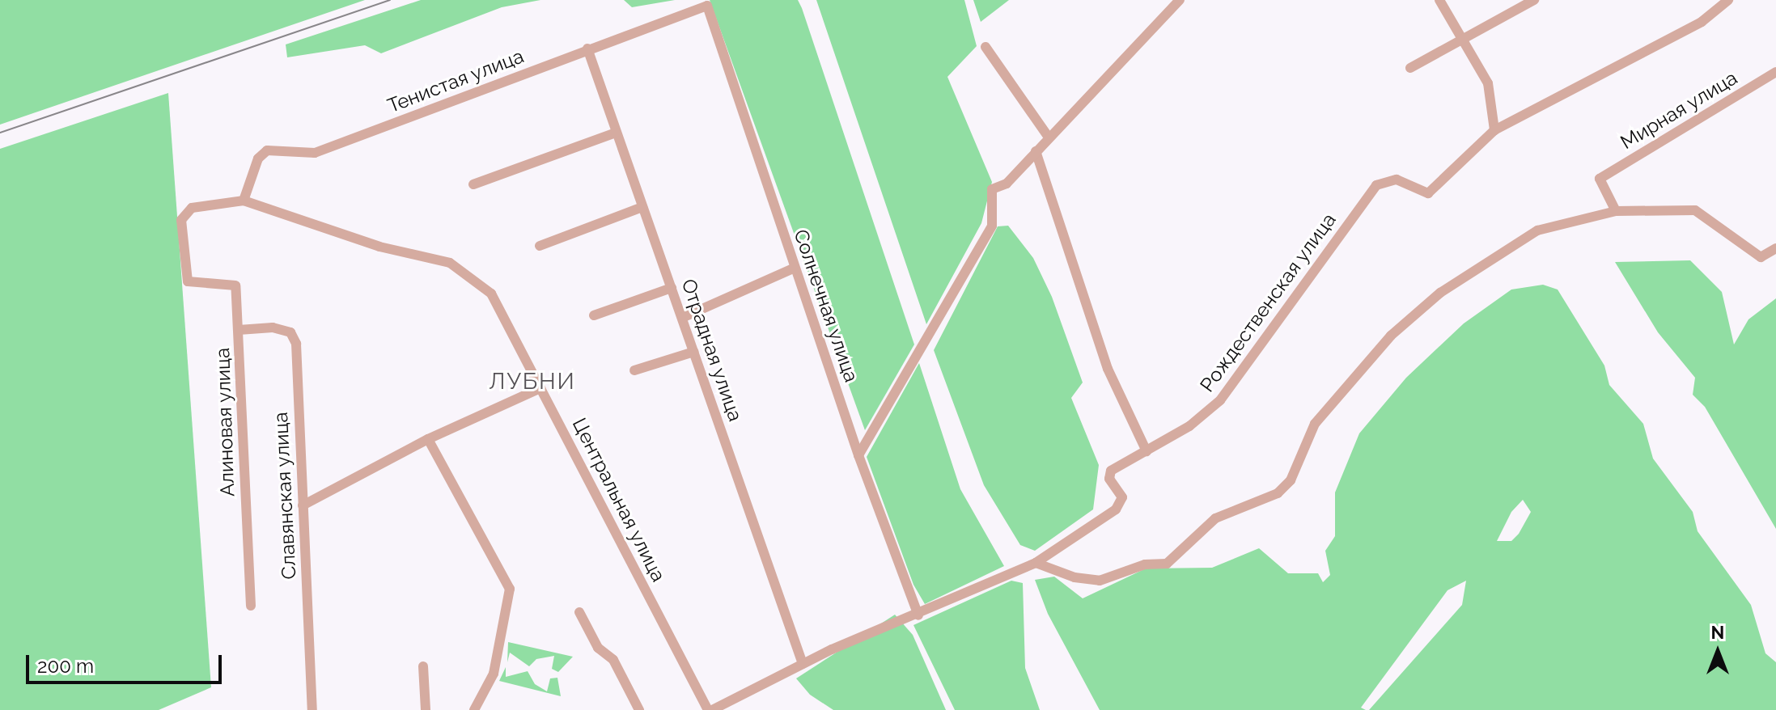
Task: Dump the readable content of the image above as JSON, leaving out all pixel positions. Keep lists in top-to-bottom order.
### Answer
{
  "streets": {
    "street": [
      "Тенистая улица",
      "Мирная улица",
      "Рождественская улица",
      "Солнечная улица",
      "Отрадная улица",
      "Алиновая улица",
      "Славянская улица",
      "Центральная улица"
    ]
  },
  "crossings": [
    ["Тенистая улица", "Солнечная улица"],
    ["Тенистая улица", "Отрадная улица"],
    ["Тенистая улица", "Центральная улица"],
    ["Алиновая улица", "Славянская улица"],
    ["Алиновая улица", "Центральная улица"]
  ],
  "districts": ["ЛУБНИ"],
  "scale_bar": "200 m",
  "north": "top"
}
